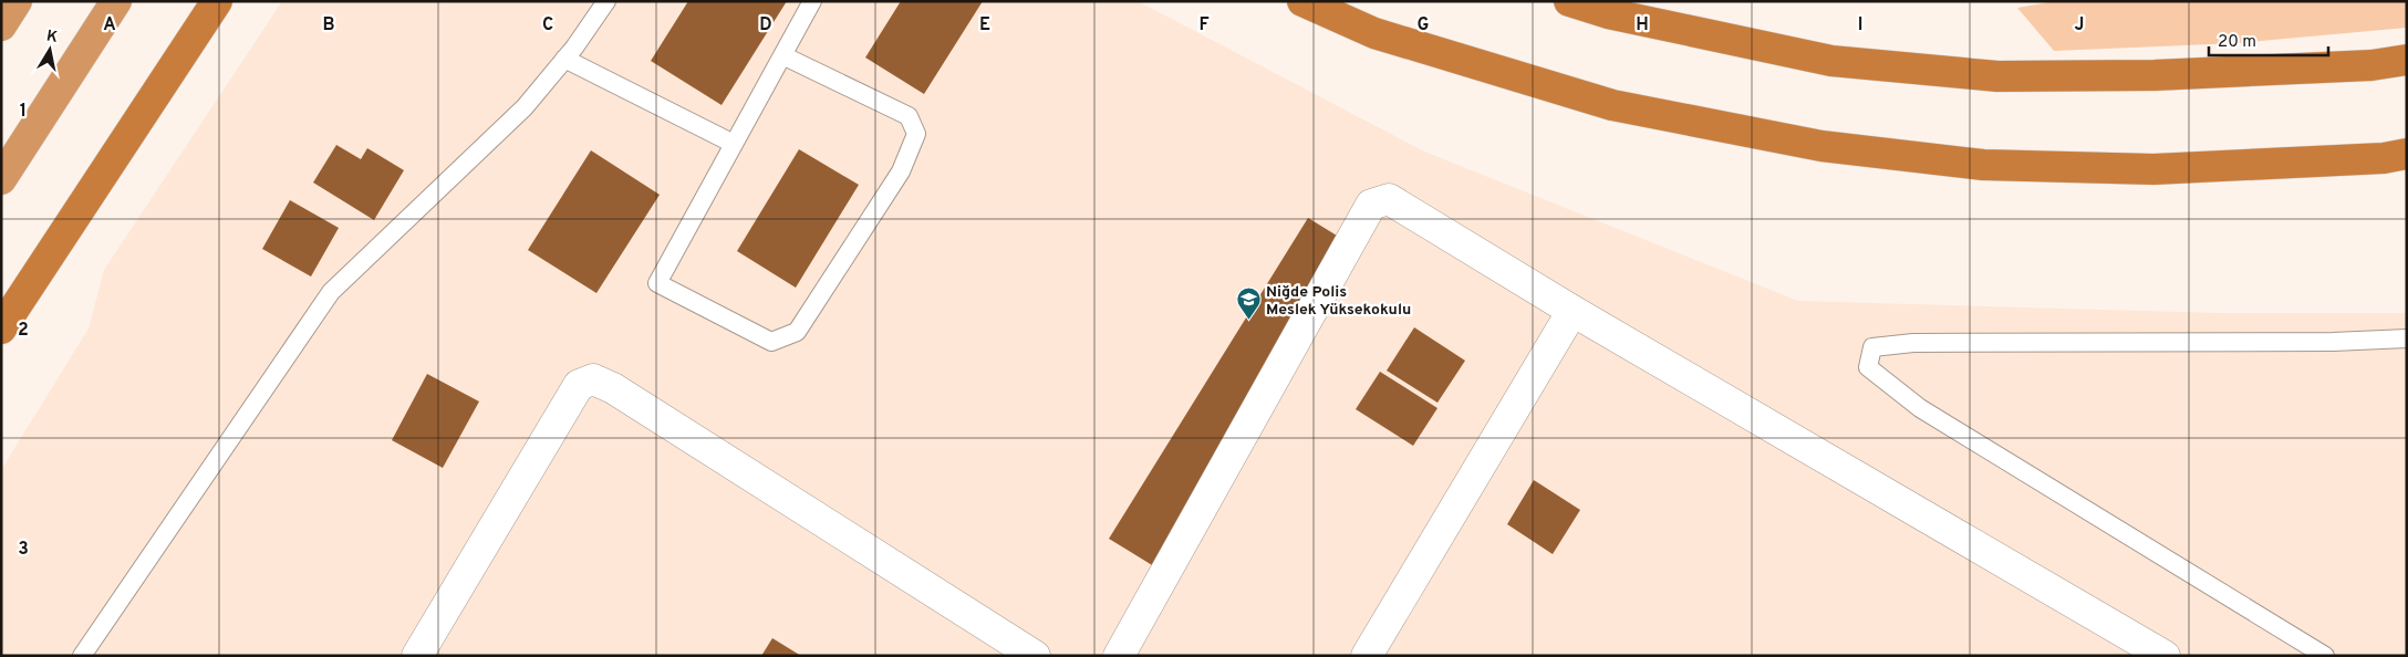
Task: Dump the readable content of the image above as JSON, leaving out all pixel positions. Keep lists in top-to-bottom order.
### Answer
{
  "places": {
    "school or university": ["Niğde Polis Meslek Yüksekokulu"]
  },
  "scale_bar": "20 m",
  "north": "top",
  "grid": {
    "columns": [
      "A",
      "B",
      "C",
      "D",
      "E",
      "F",
      "G",
      "H",
      "I",
      "J"
    ],
    "rows": ["1", "2", "3"]
  }
}
